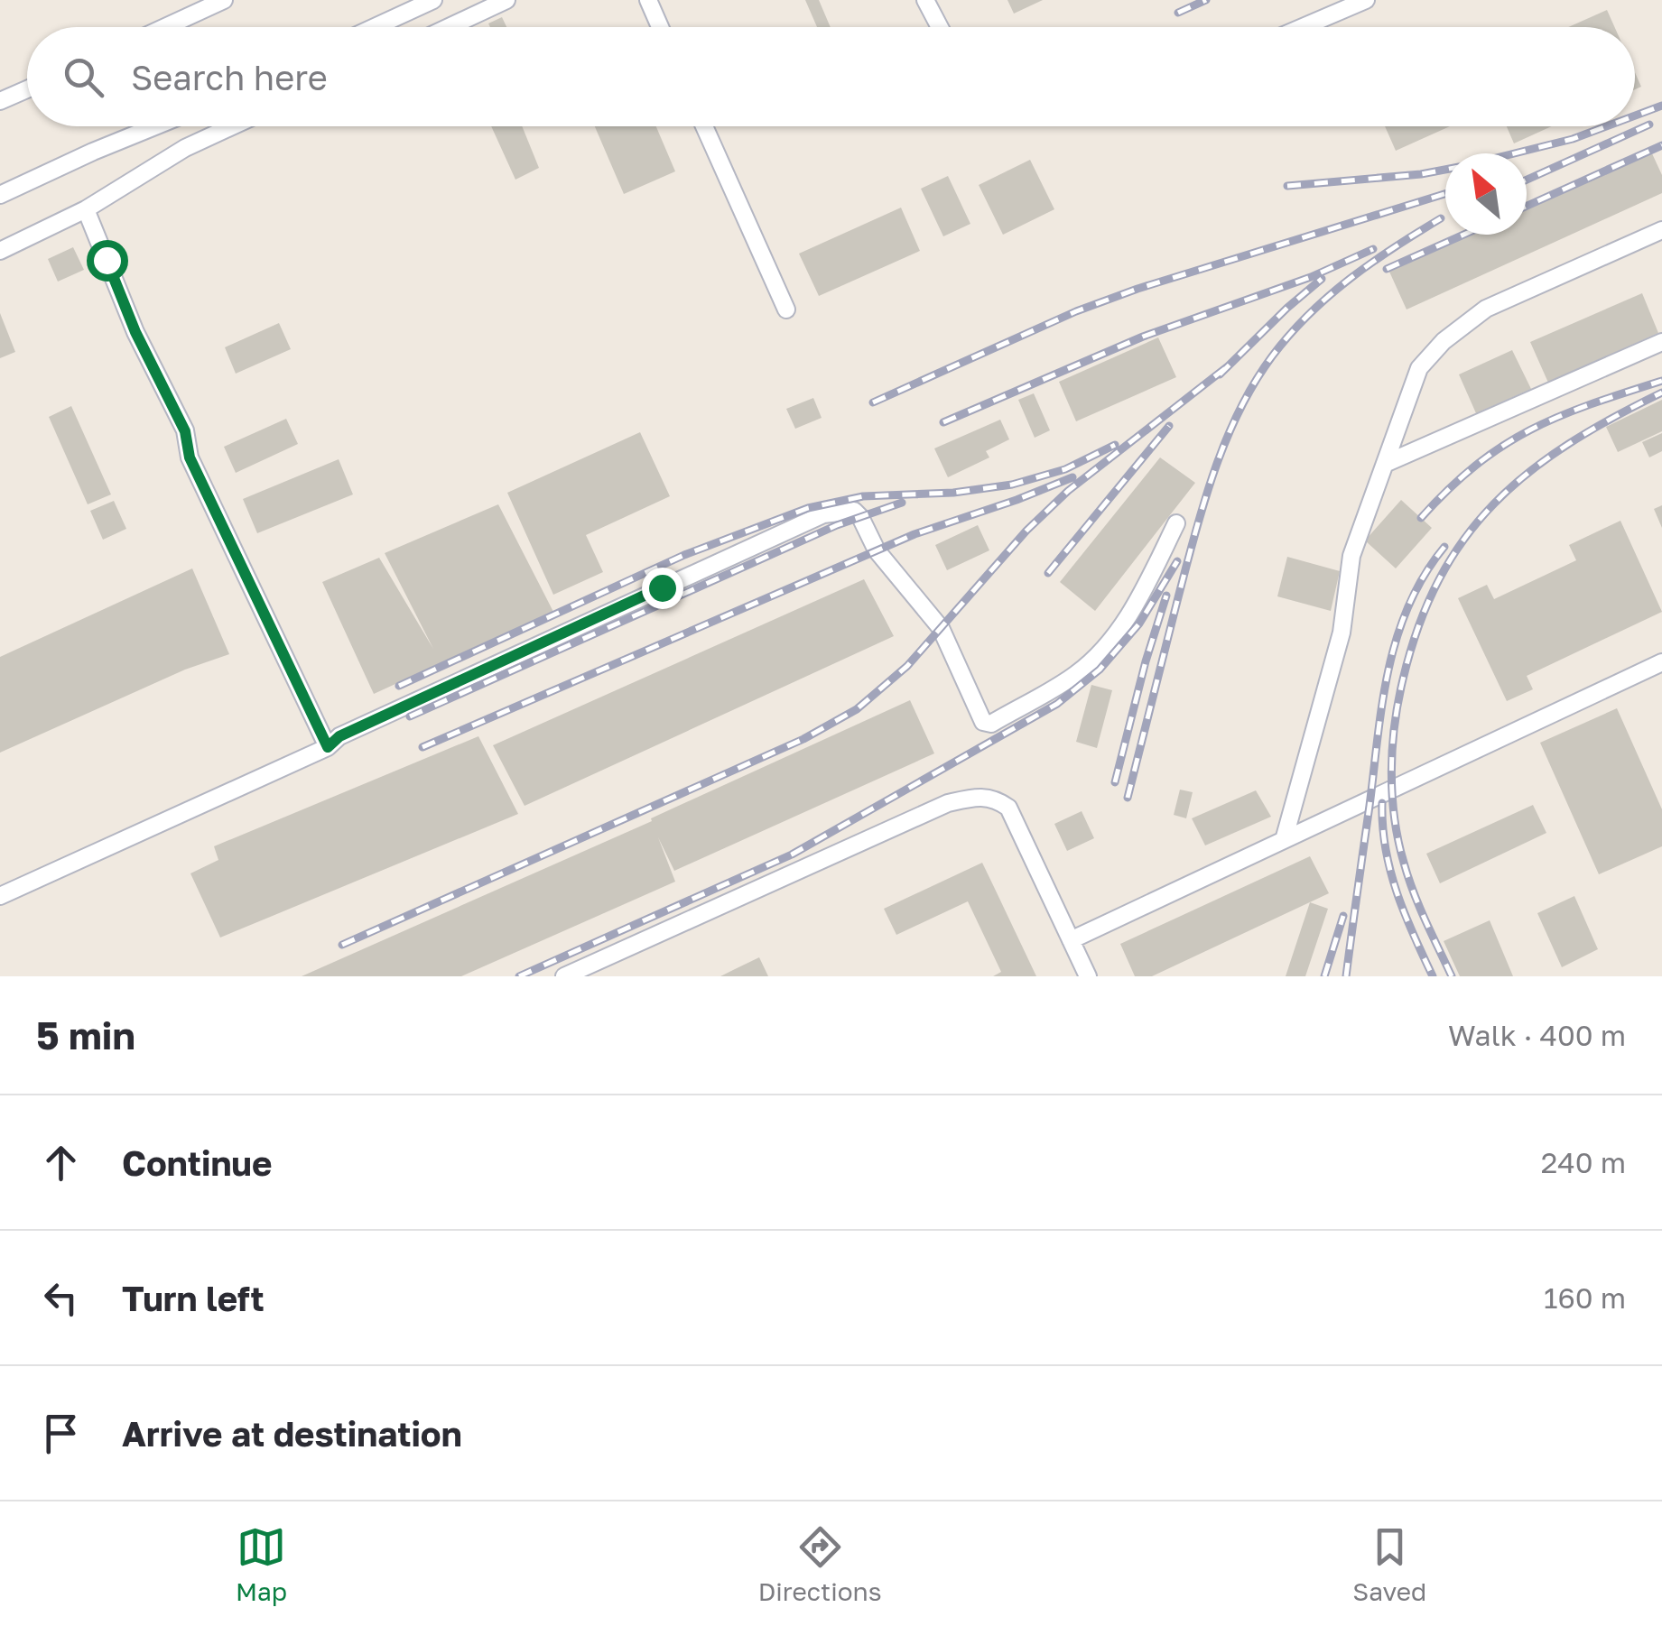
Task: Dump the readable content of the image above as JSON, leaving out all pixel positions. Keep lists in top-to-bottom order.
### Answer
{
  "north": "top left",
  "page": {
    "search": "Search here",
    "heading": ["5 min", "Walk · 400 m"],
    "list": [
      ["Continue", "240 m"],
      ["Turn left", "160 m"],
      "Arrive at destination"
    ],
    "nav": ["Map", "Directions", "Saved"]
  }
}
